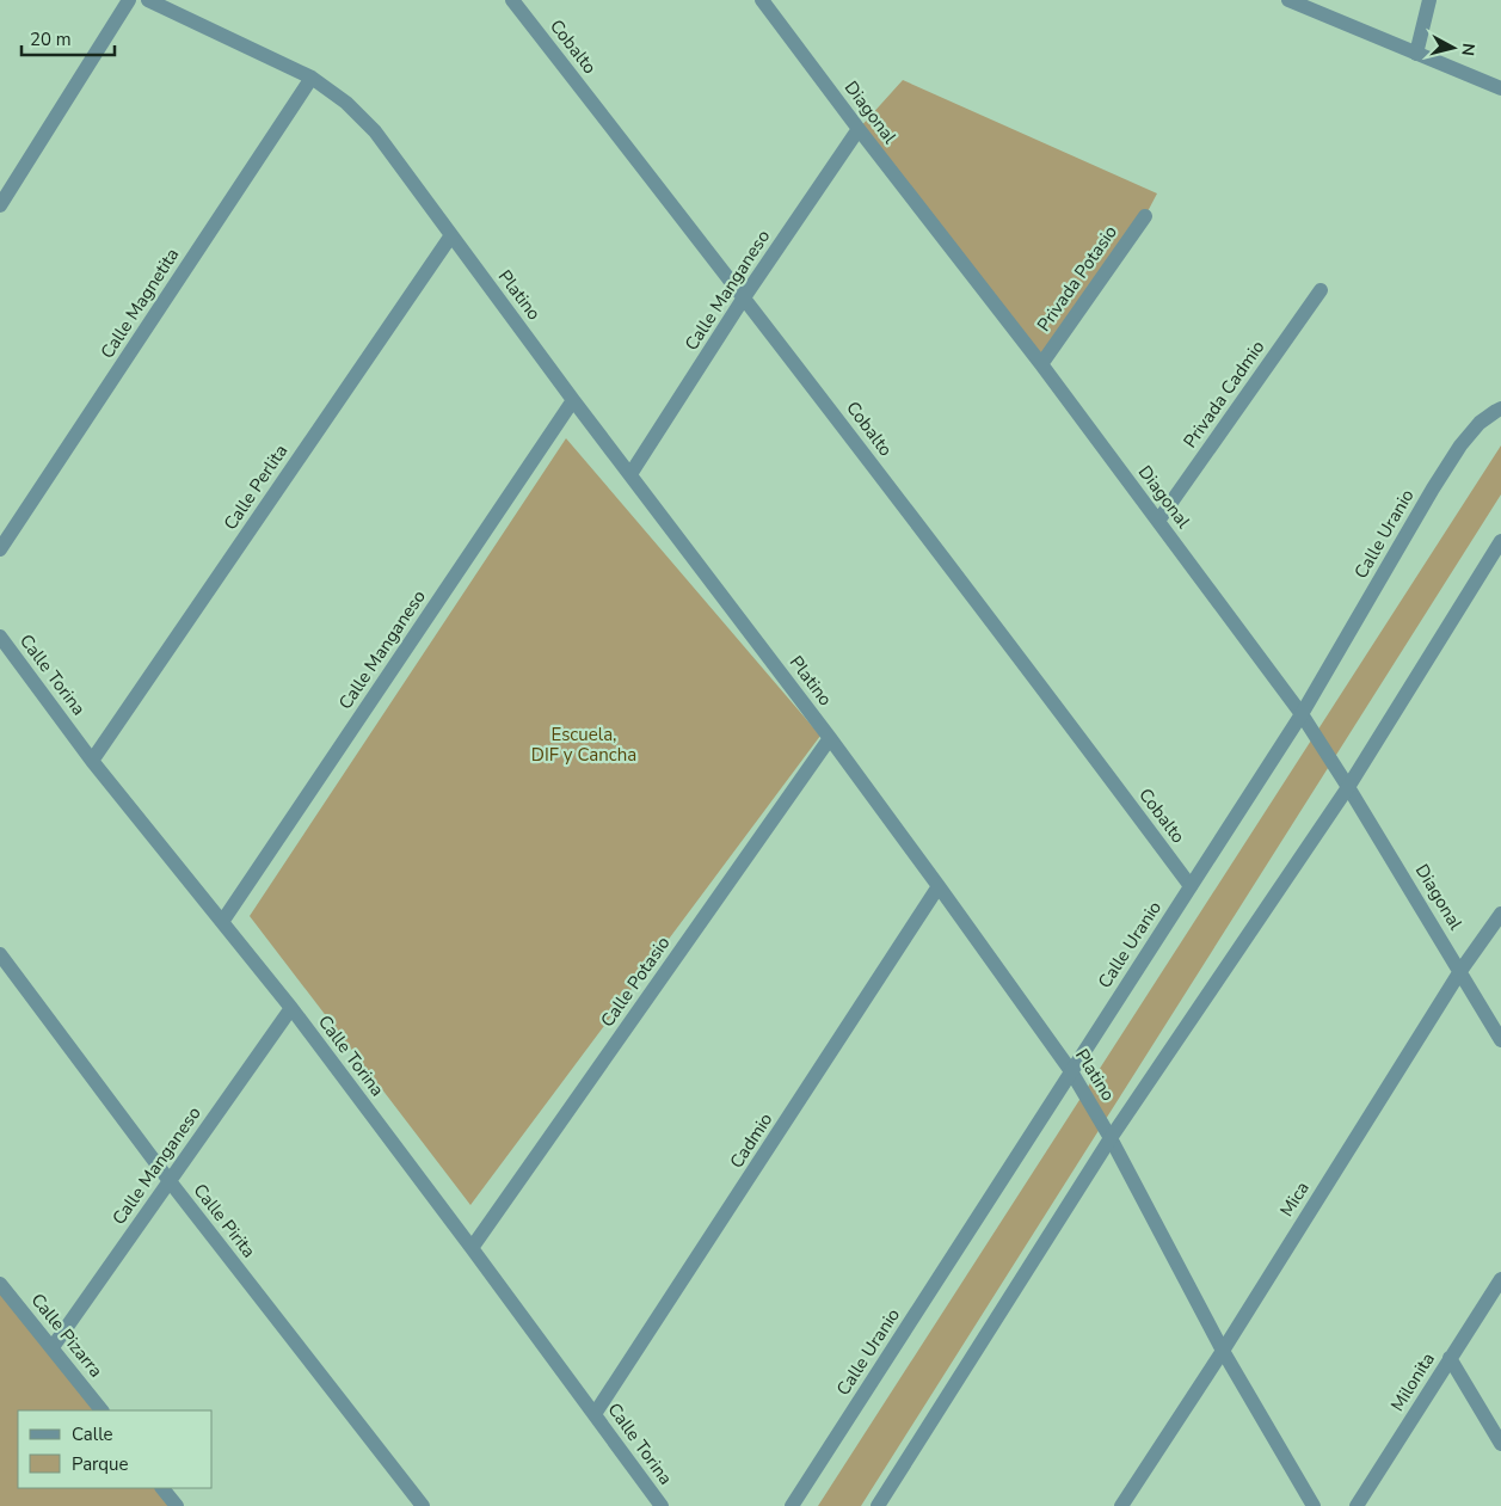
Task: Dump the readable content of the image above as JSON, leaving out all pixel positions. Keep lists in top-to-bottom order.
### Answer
{
  "streets": {
    "street": [
      "Cobalto",
      "Diagonal",
      "Privada Potasio",
      "Calle Manganeso",
      "Platino",
      "Calle Magnetita",
      "Privada Cadmio",
      "Calle Perlita",
      "Calle Uranio",
      "Calle Torina",
      "Calle Potasio",
      "Cadmio",
      "Mica",
      "Calle Pirita",
      "Calle Pizarra",
      "Milonita"
    ]
  },
  "crossings": [
    ["Cobalto", "Calle Manganeso"],
    ["Cobalto", "Calle Uranio"],
    ["Diagonal", "Privada Potasio"],
    ["Diagonal", "Calle Manganeso"],
    ["Diagonal", "Privada Cadmio"],
    ["Diagonal", "Calle Uranio"],
    ["Diagonal", "Mica"],
    ["Calle Manganeso", "Platino"],
    ["Calle Manganeso", "Calle Torina"],
    ["Calle Manganeso", "Calle Pirita"],
    ["Calle Manganeso", "Calle Pizarra"],
    ["Platino", "Calle Magnetita"],
    ["Platino", "Calle Perlita"],
    ["Platino", "Calle Uranio"],
    ["Platino", "Calle Potasio"],
    ["Platino", "Cadmio"],
    ["Platino", "Mica"],
    ["Calle Perlita", "Calle Torina"],
    ["Calle Torina", "Calle Potasio"],
    ["Calle Torina", "Cadmio"]
  ],
  "parks": ["Escuela, DIF y Cancha"],
  "legend": ["Calle", "Parque"],
  "scale_bar": "20 m",
  "north": "right"
}
